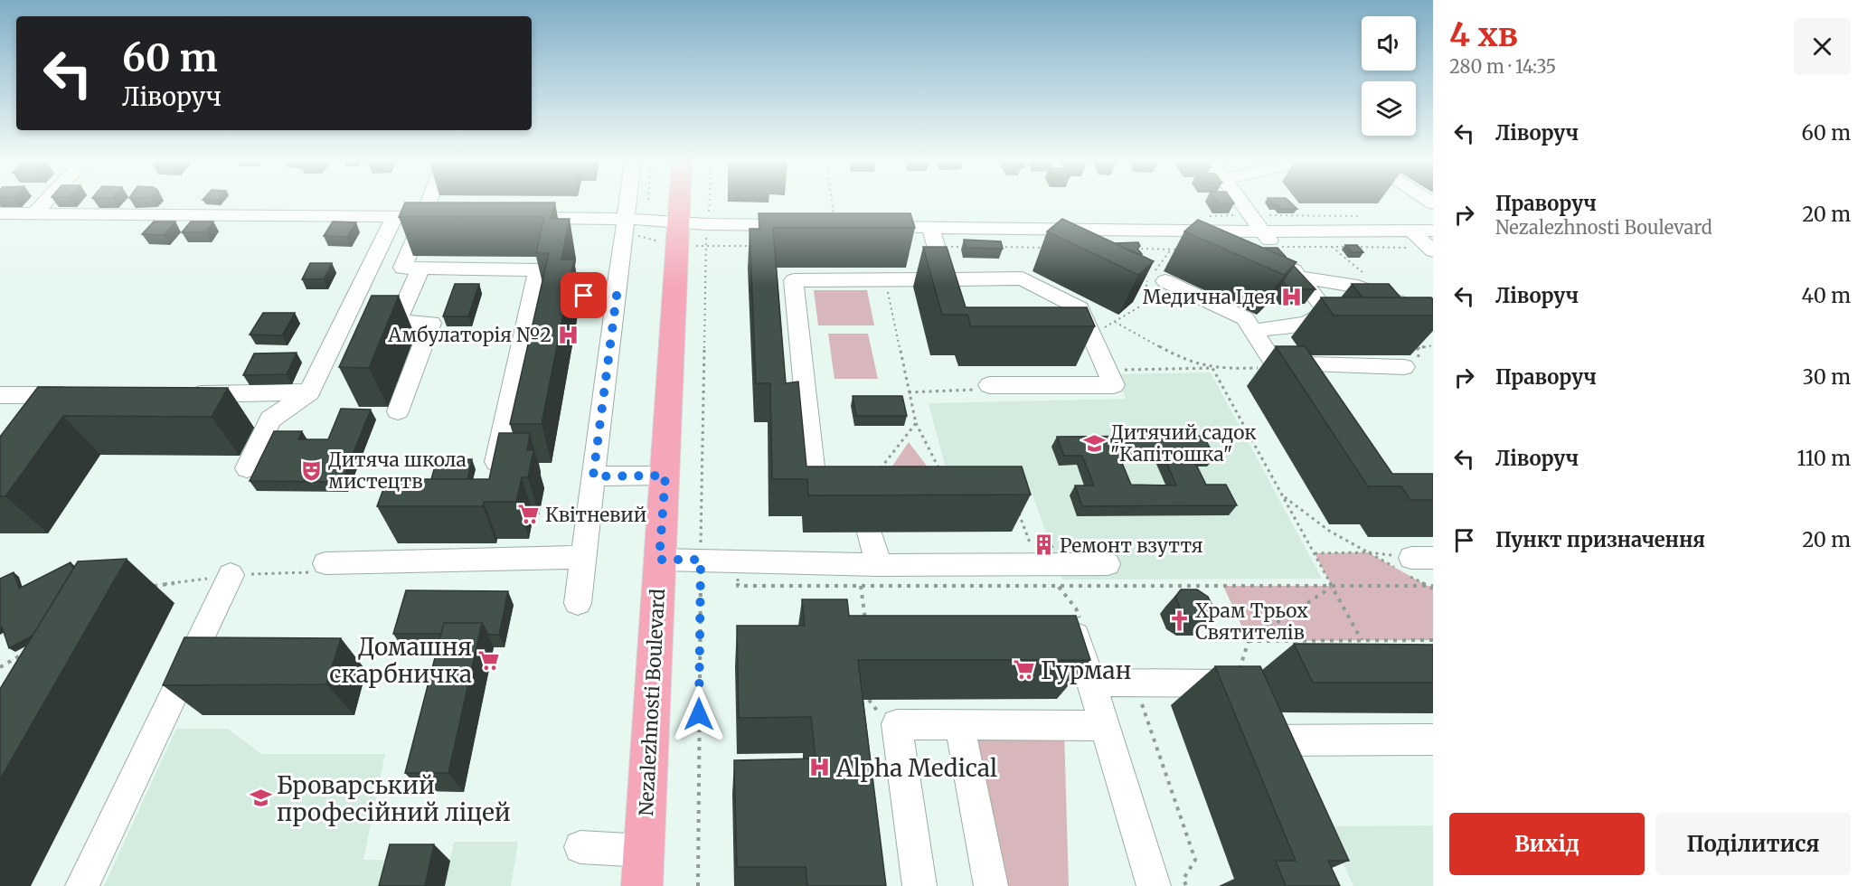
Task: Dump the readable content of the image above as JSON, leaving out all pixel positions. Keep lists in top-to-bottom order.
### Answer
{
  "streets": {
    "main road": ["Nezalezhnosti Boulevard"]
  },
  "places": {
    "hospital": ["Медична Ідея", "Амбулаторія №2", "Alpha Medical"],
    "school or university": ["Дитячий садок \"Капітошка\"", "Броварський професійний ліцей"],
    "theatre": ["Дитяча школа мистецтв"],
    "supermarket": ["Квітневий", "Домашня скарбничка", "Гурман"],
    "building": ["Ремонт взуття"],
    "church": ["Храм Трьох Святителів"]
  },
  "page": {
    "heading": ["4 хв", "280 m · 14:35"],
    "turn": ["60 m", "Ліворуч"],
    "list": [
      {
        "name": "Ліворуч",
        "value": "60 m"
      },
      {
        "name": "Праворуч",
        "note": "Nezalezhnosti Boulevard",
        "value": "20 m"
      },
      {
        "name": "Ліворуч",
        "value": "40 m"
      },
      {
        "name": "Праворуч",
        "value": "30 m"
      },
      {
        "name": "Ліворуч",
        "value": "110 m"
      },
      {
        "name": "Пункт призначення",
        "value": "20 m"
      }
    ],
    "buttons": ["Вихід", "Поділитися"]
  }
}
